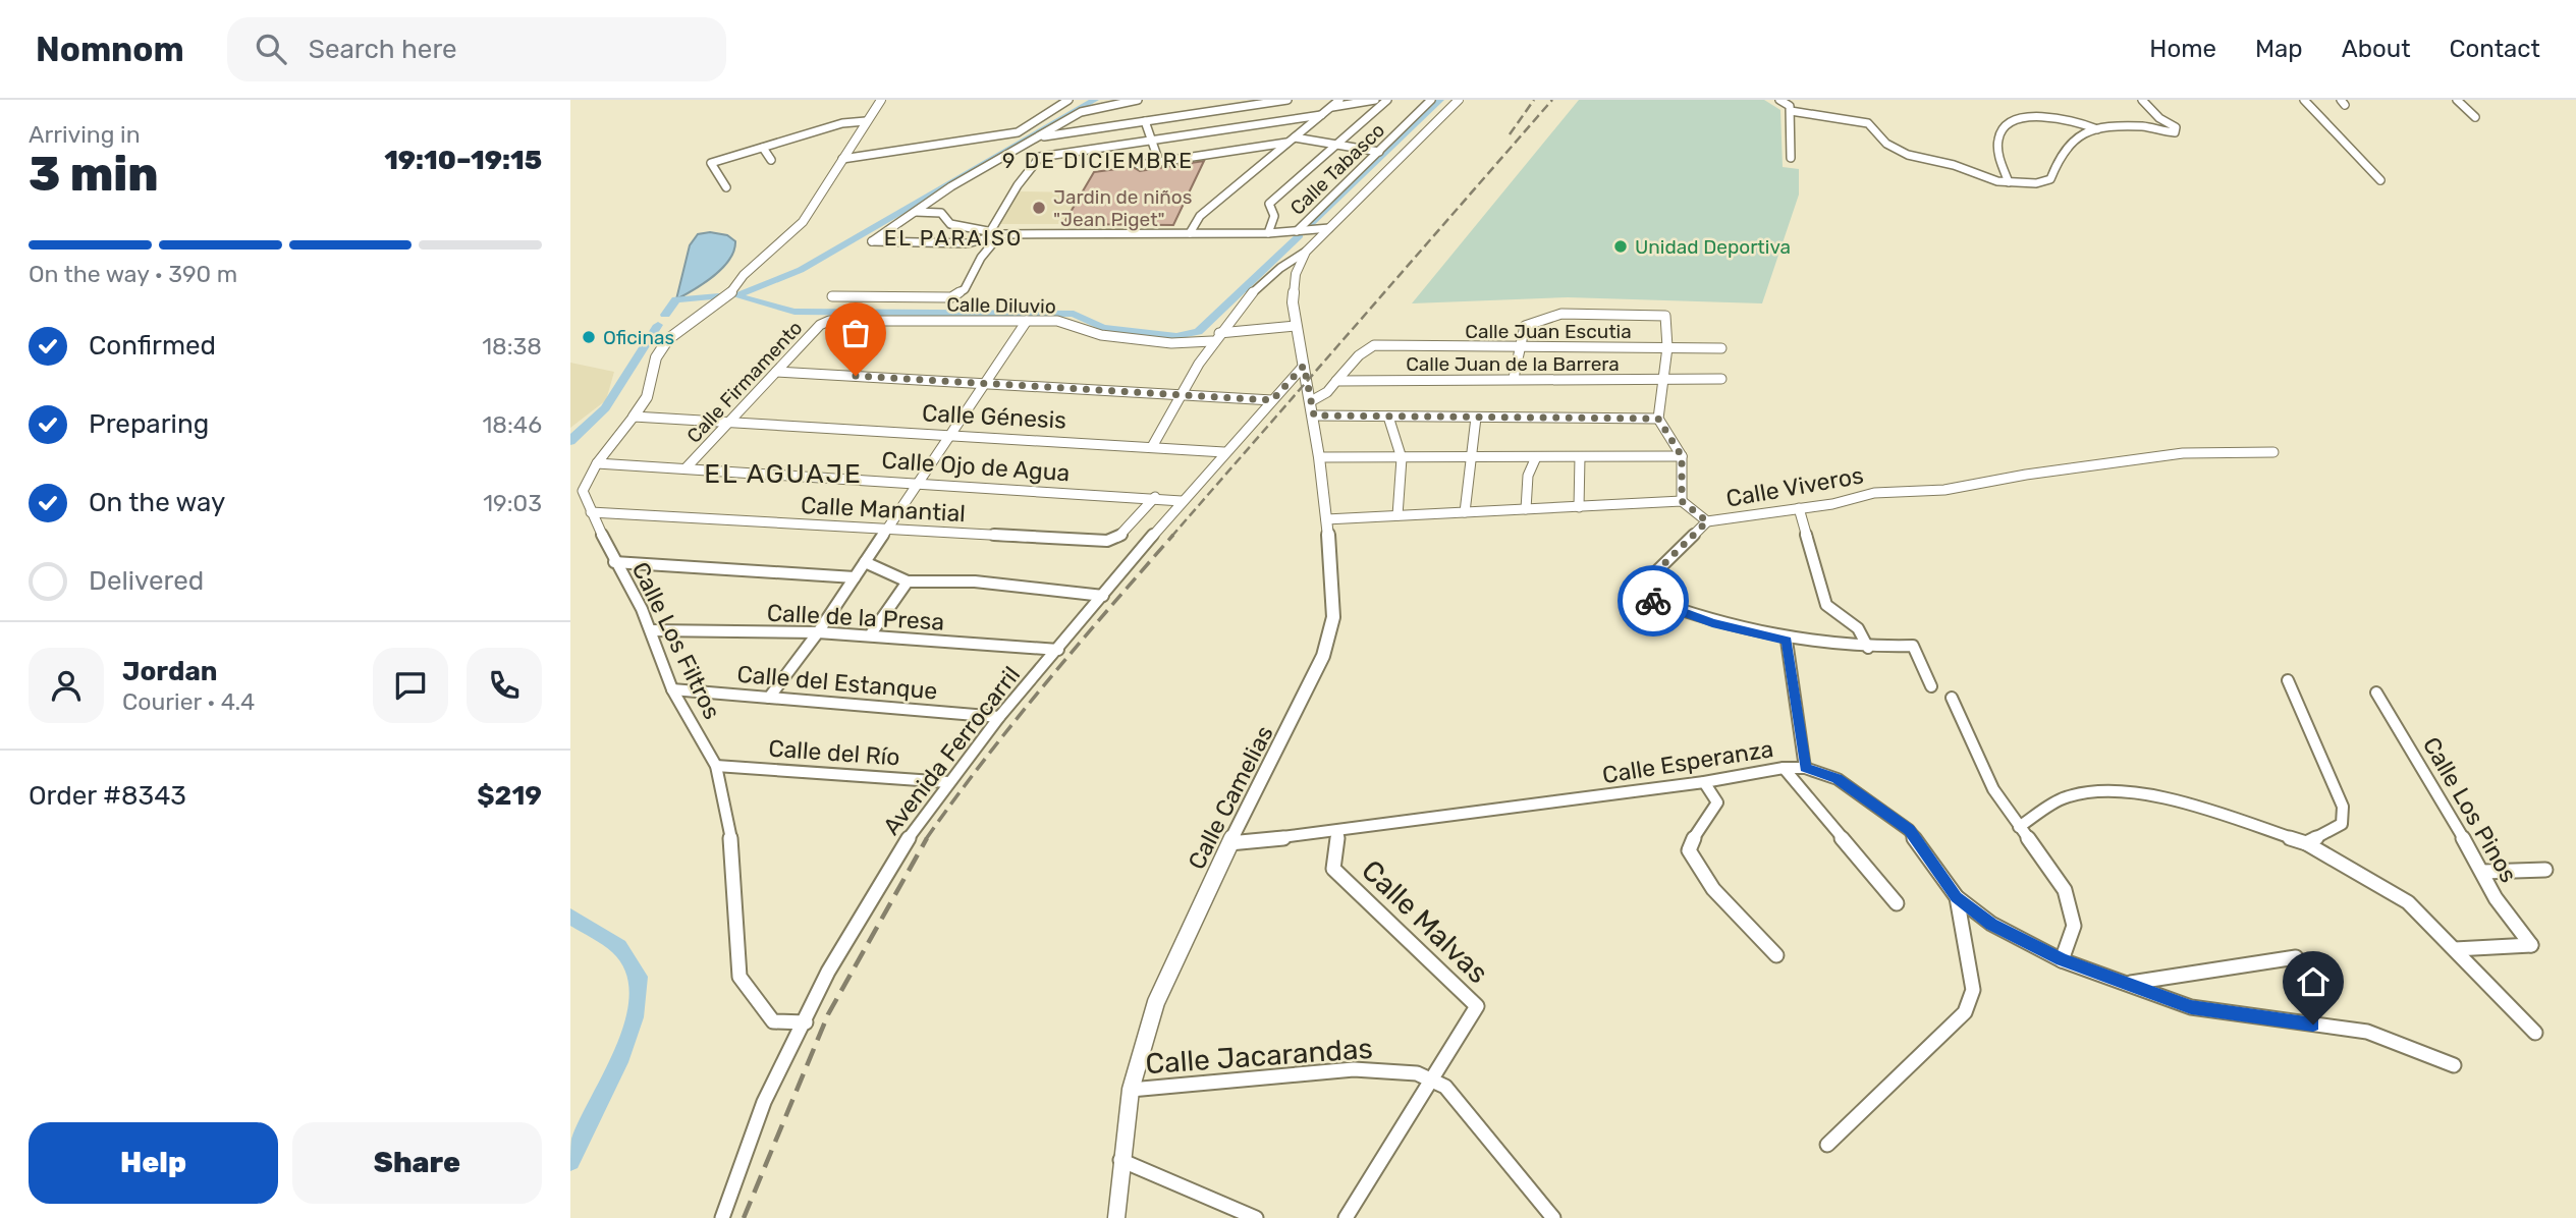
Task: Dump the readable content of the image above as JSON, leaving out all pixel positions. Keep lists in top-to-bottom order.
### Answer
{
  "streets": {
    "street": [
      "Calle Tabasco",
      "Calle Diluvio",
      "Calle Juan Escutia",
      "Calle Juan de la Barrera",
      "Calle Firmamento",
      "Calle Génesis",
      "Calle Ojo de Agua",
      "Calle Viveros",
      "Calle Manantial",
      "Calle de la Presa",
      "Calle Los Filtros",
      "Calle del Estanque",
      "Avenida Ferrocarril",
      "Calle del Río",
      "Calle Esperanza",
      "Calle Camelias",
      "Calle Los Pinos",
      "Calle Malvas",
      "Calle Jacarandas"
    ]
  },
  "crossings": [
    ["Calle Diluvio", "Calle Firmamento"],
    ["Calle Juan Escutia", "Calle Juan de la Barrera"],
    ["Calle Firmamento", "Calle Génesis"],
    ["Calle Firmamento", "Calle Ojo de Agua"],
    ["Calle Génesis", "Calle Los Filtros"],
    ["Calle Génesis", "Avenida Ferrocarril"],
    ["Calle Ojo de Agua", "Calle Manantial"],
    ["Calle Ojo de Agua", "Calle Los Filtros"],
    ["Calle Ojo de Agua", "Avenida Ferrocarril"],
    ["Calle Manantial", "Calle Los Filtros"],
    ["Calle de la Presa", "Calle Los Filtros"],
    ["Calle de la Presa", "Avenida Ferrocarril"],
    ["Calle Los Filtros", "Calle del Estanque"],
    ["Calle Los Filtros", "Avenida Ferrocarril"],
    ["Calle Los Filtros", "Calle del Río"],
    ["Calle del Estanque", "Avenida Ferrocarril"],
    ["Avenida Ferrocarril", "Calle del Río"],
    ["Avenida Ferrocarril", "Calle Camelias"],
    ["Calle Esperanza", "Calle Camelias"],
    ["Calle Esperanza", "Calle Malvas"],
    ["Calle Camelias", "Calle Jacarandas"],
    ["Calle Malvas", "Calle Jacarandas"]
  ],
  "districts": ["9 DE DICIEMBRE", "EL PARAISO", "EL AGUAJE"],
  "places": ["Jardin de niños \"Jean Piget\"", "Unidad Deportiva", "Oficinas"],
  "page": {
    "header": "Nomnom",
    "search": "Search here",
    "nav": [
      "Home",
      "Map",
      "About",
      "Contact"
    ],
    "heading": ["3 min", "Arriving in", "19:10–19:15"],
    "panel": [
      "Jordan",
      "Courier · 4.4",
      "Order #8343",
      "$219"
    ],
    "bar": "On the way · 390 m",
    "list": [
      ["Confirmed", "18:38"],
      ["Preparing", "18:46"],
      ["On the way", "19:03"],
      "Delivered"
    ],
    "buttons": ["Help", "Share"]
  }
}
